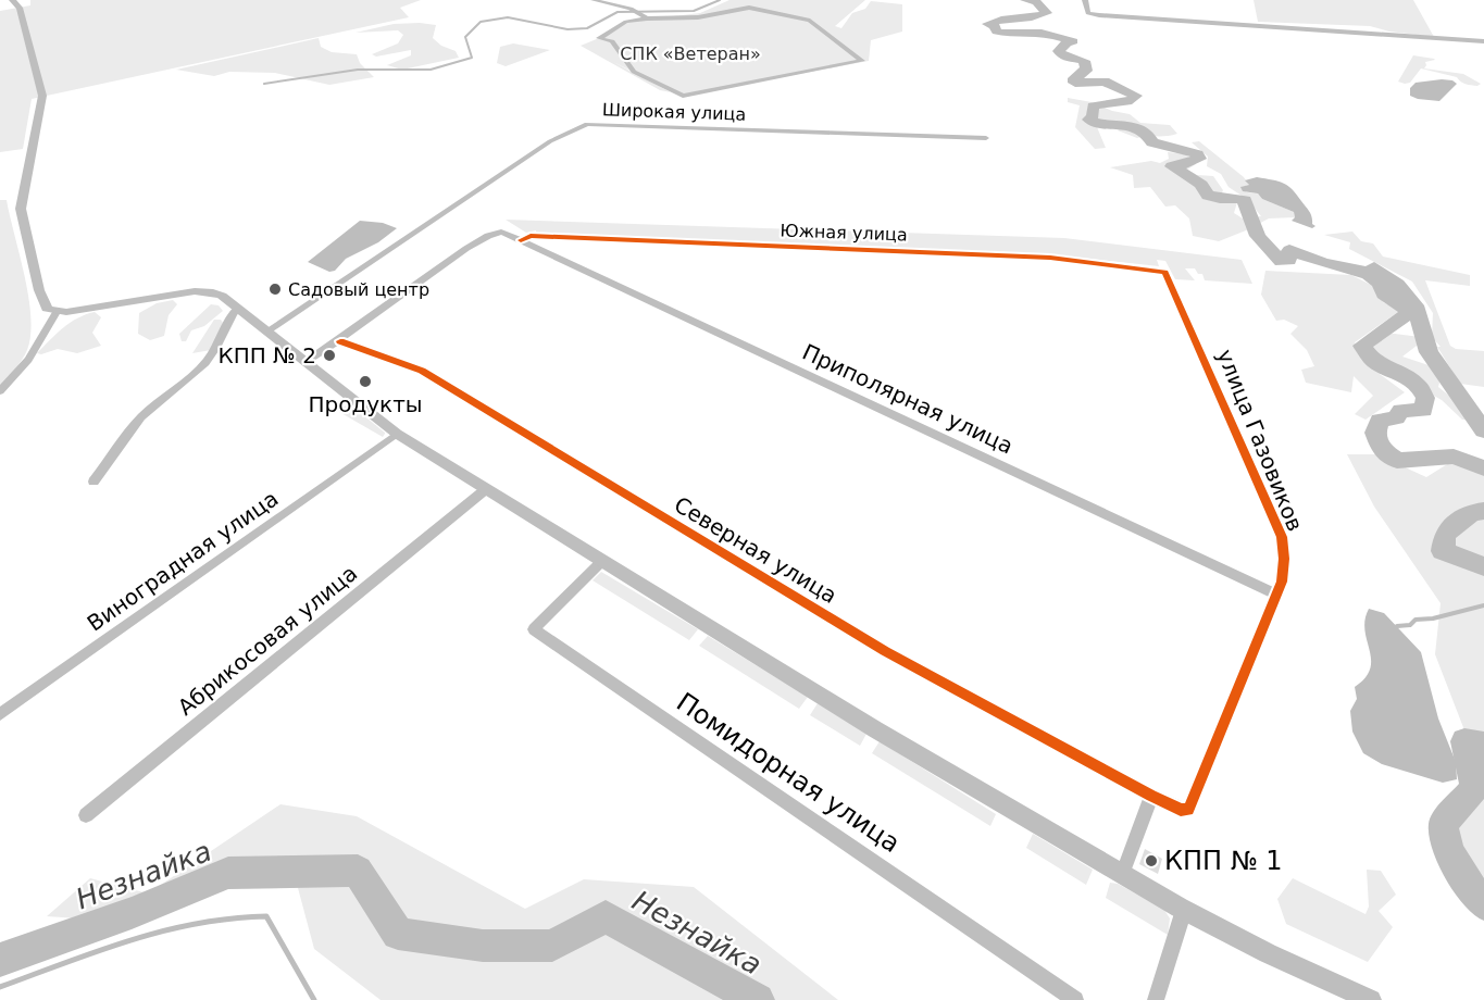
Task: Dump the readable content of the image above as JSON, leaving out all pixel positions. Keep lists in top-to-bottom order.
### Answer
{
  "streets": {
    "street": [
      "Широкая улица",
      "Южная улица",
      "Приполярная улица",
      "улица Газовиков",
      "Северная улица",
      "Виноградная улица",
      "Абрикосовая улица",
      "Помидорная улица"
    ]
  },
  "crossings": [
    ["Южная улица", "Приполярная улица"],
    ["Южная улица", "улица Газовиков"],
    ["Приполярная улица", "улица Газовиков"],
    ["улица Газовиков", "Северная улица"]
  ],
  "water": ["Незнайка"],
  "parks": ["СПК «Ветеран»"],
  "places": [
    "Садовый центр",
    "КПП № 2",
    "Продукты",
    "КПП № 1"
  ]
}
